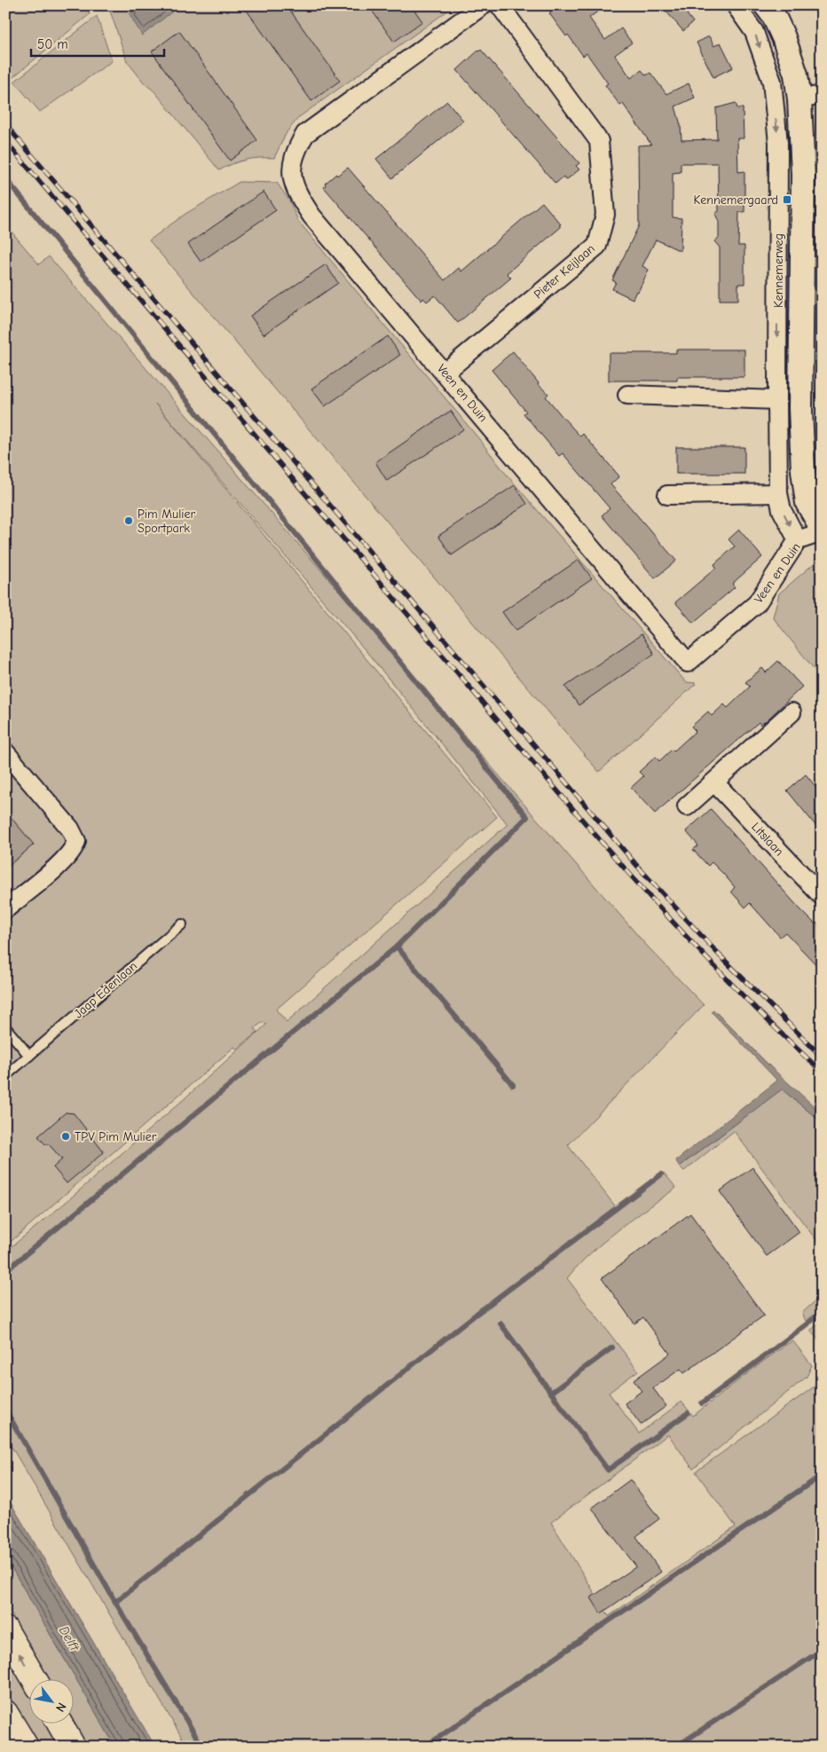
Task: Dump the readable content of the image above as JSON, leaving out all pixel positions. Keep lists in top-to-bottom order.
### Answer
{
  "streets": {
    "street": [
      "Kennemerweg",
      "Pieter Keijlaan",
      "Veen en Duin",
      "Litslaan"
    ],
    "lane": ["Jaap Edenlaan"]
  },
  "crossings": [
    ["Kennemerweg", "Veen en Duin"],
    ["Pieter Keijlaan", "Veen en Duin"]
  ],
  "water": ["Delft"],
  "places": {
    "transit": ["Kennemergaard"],
    "other": ["Pim Mulier Sportpark", "TPV Pim Mulier"]
  },
  "scale_bar": "50 m",
  "north": "bottom right"
}
